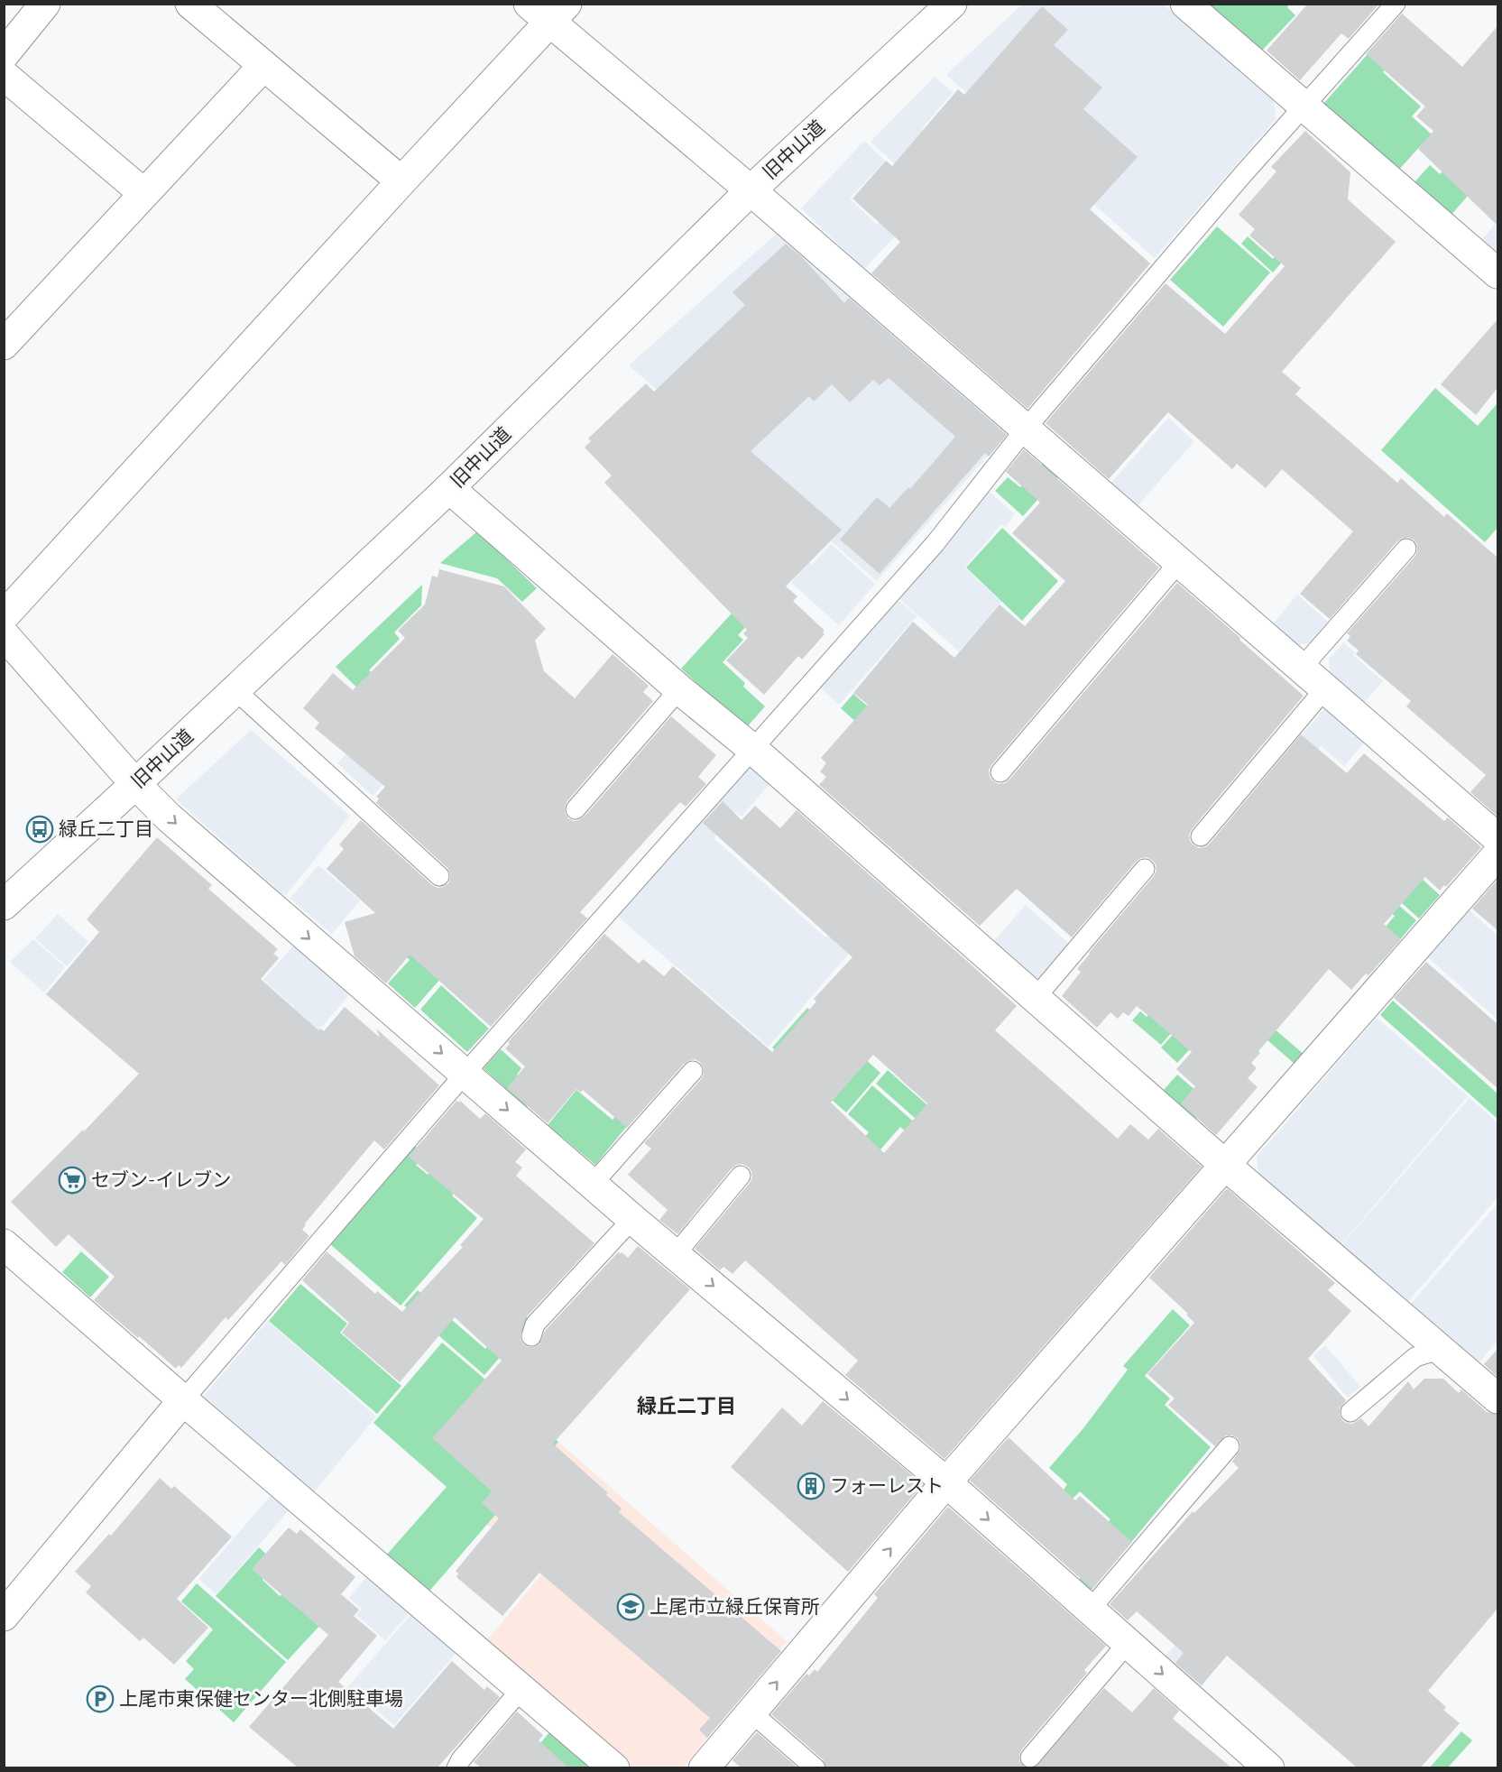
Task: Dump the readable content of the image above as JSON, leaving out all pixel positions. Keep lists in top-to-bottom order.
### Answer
{
  "streets": {
    "street": ["旧中山道"]
  },
  "districts": ["緑丘二丁目"],
  "places": {
    "bus stop": ["緑丘二丁目"],
    "supermarket": ["セブン-イレブン"],
    "building": ["フォーレスト"],
    "school or university": ["上尾市立緑丘保育所"],
    "parking": ["上尾市東保健センター北側駐車場"]
  }
}
